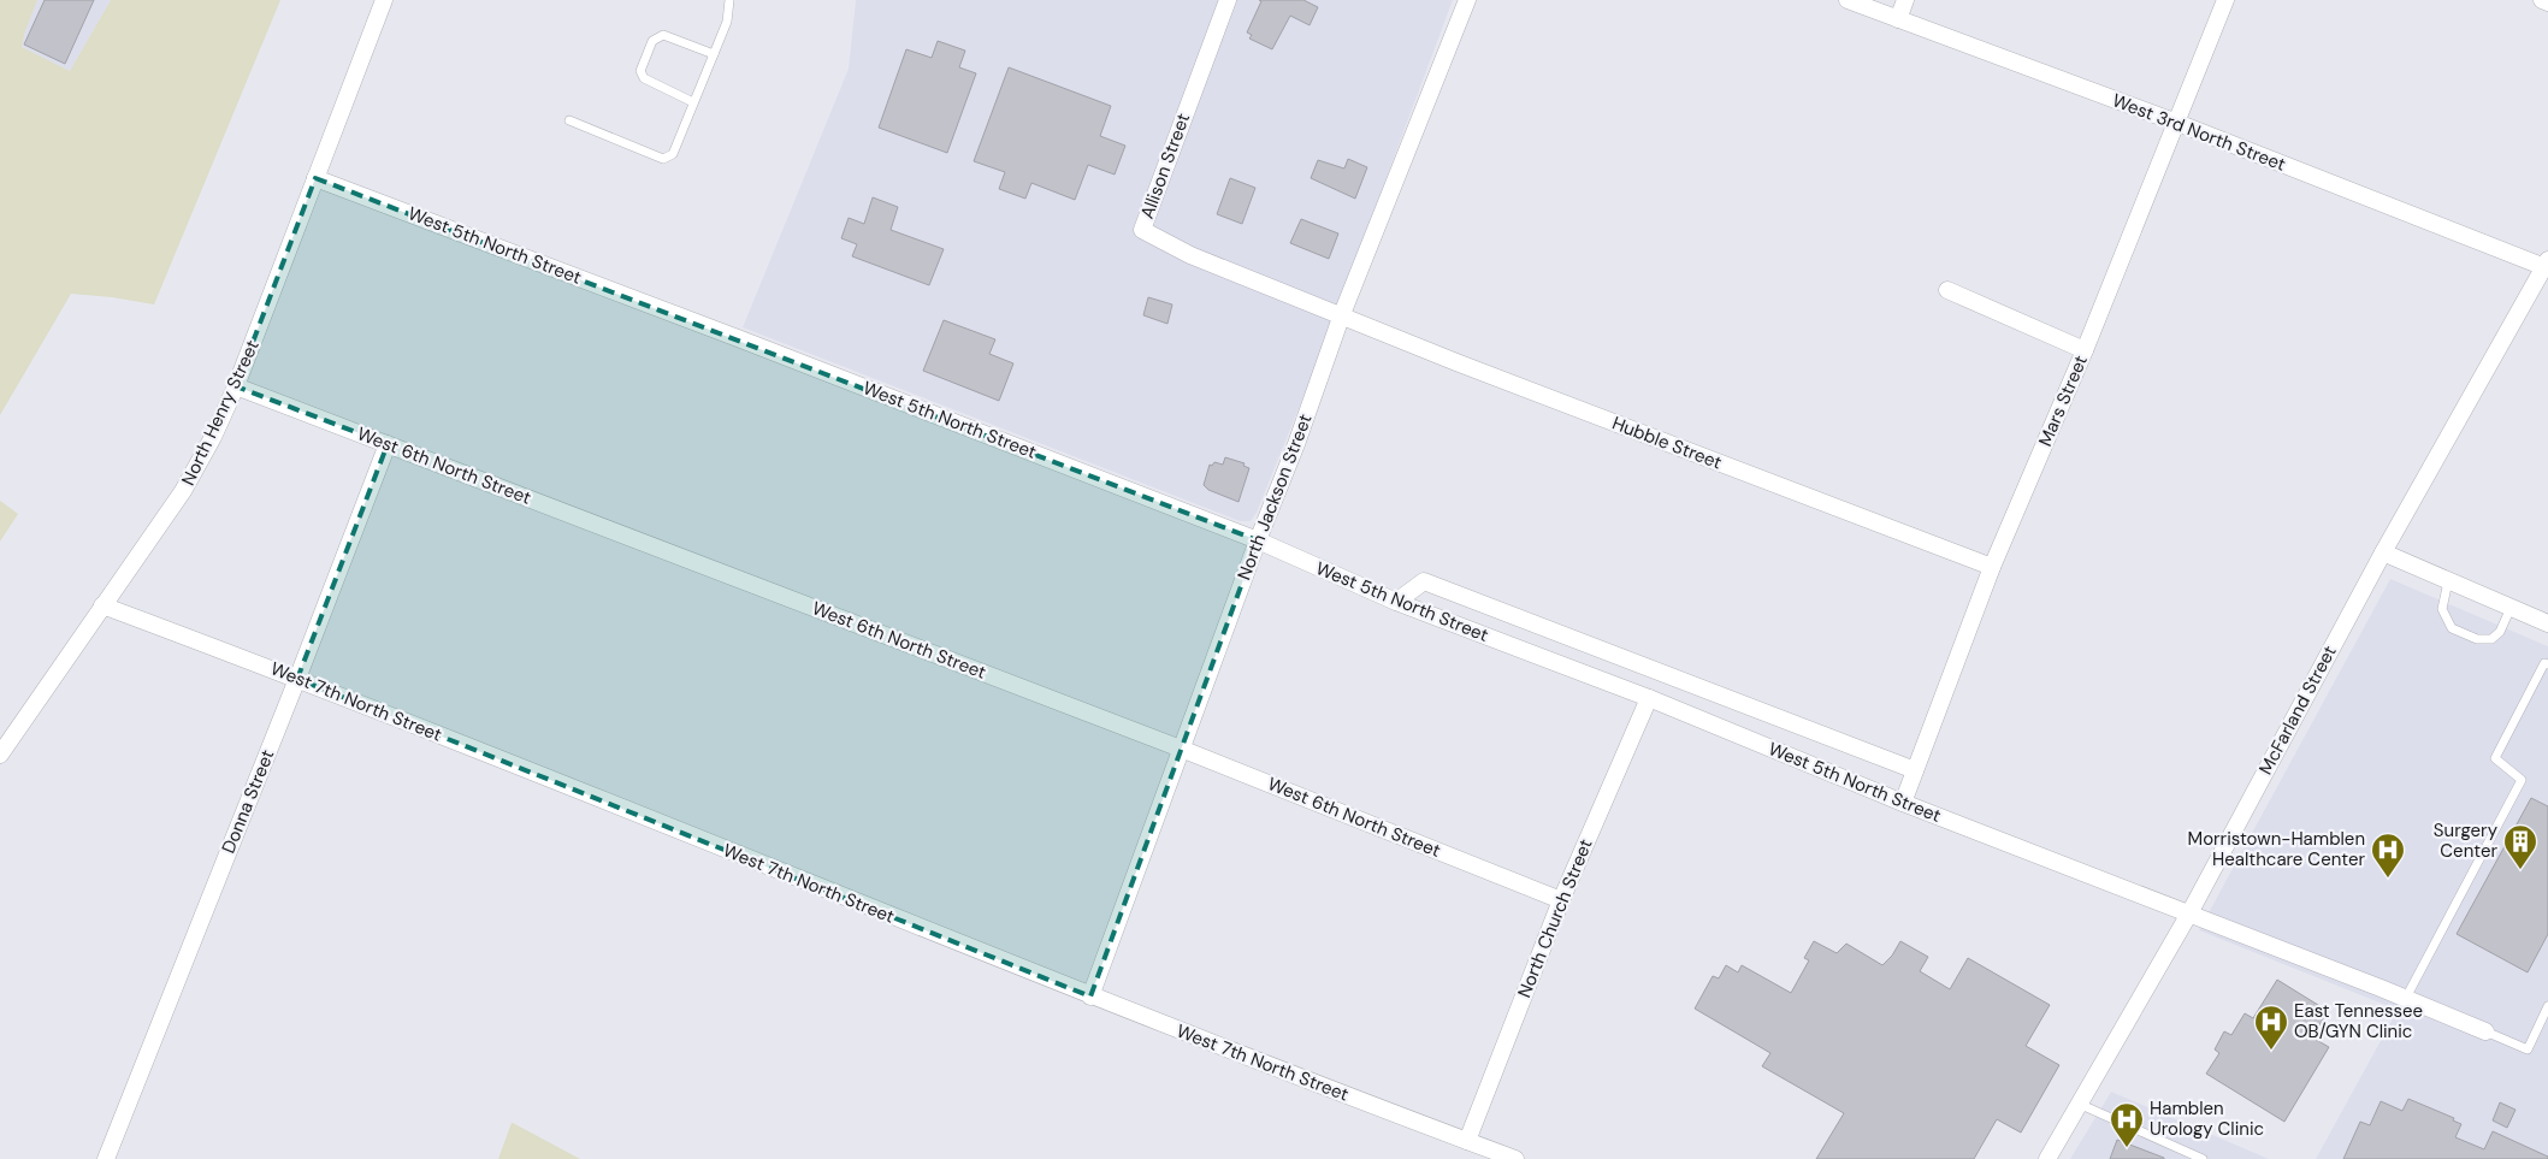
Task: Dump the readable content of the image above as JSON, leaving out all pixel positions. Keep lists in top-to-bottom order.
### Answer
{
  "streets": {
    "street": [
      "West 3rd North Street",
      "Allison Street",
      "West 5th North Street",
      "Mars Street",
      "North Henry Street",
      "Hubble Street",
      "West 6th North Street",
      "North Jackson Street",
      "West 7th North Street",
      "McFarland Street",
      "Donna Street",
      "North Church Street"
    ]
  },
  "crossings": [
    ["West 3rd North Street", "Mars Street"],
    ["West 3rd North Street", "McFarland Street"],
    ["Allison Street", "Hubble Street"],
    ["Allison Street", "North Jackson Street"],
    ["West 5th North Street", "Mars Street"],
    ["West 5th North Street", "North Henry Street"],
    ["West 5th North Street", "North Jackson Street"],
    ["West 5th North Street", "McFarland Street"],
    ["West 5th North Street", "North Church Street"],
    ["Mars Street", "Hubble Street"],
    ["North Henry Street", "West 6th North Street"],
    ["North Henry Street", "West 7th North Street"],
    ["Hubble Street", "North Jackson Street"],
    ["West 6th North Street", "North Jackson Street"],
    ["West 6th North Street", "Donna Street"],
    ["West 6th North Street", "North Church Street"],
    ["North Jackson Street", "West 7th North Street"],
    ["West 7th North Street", "Donna Street"],
    ["West 7th North Street", "North Church Street"]
  ],
  "places": {
    "building": ["Surgery Center"],
    "hospital": ["Morristown-Hamblen Healthcare Center", "East Tennessee OB/GYN Clinic", "Hamblen Urology Clinic"]
  }
}
